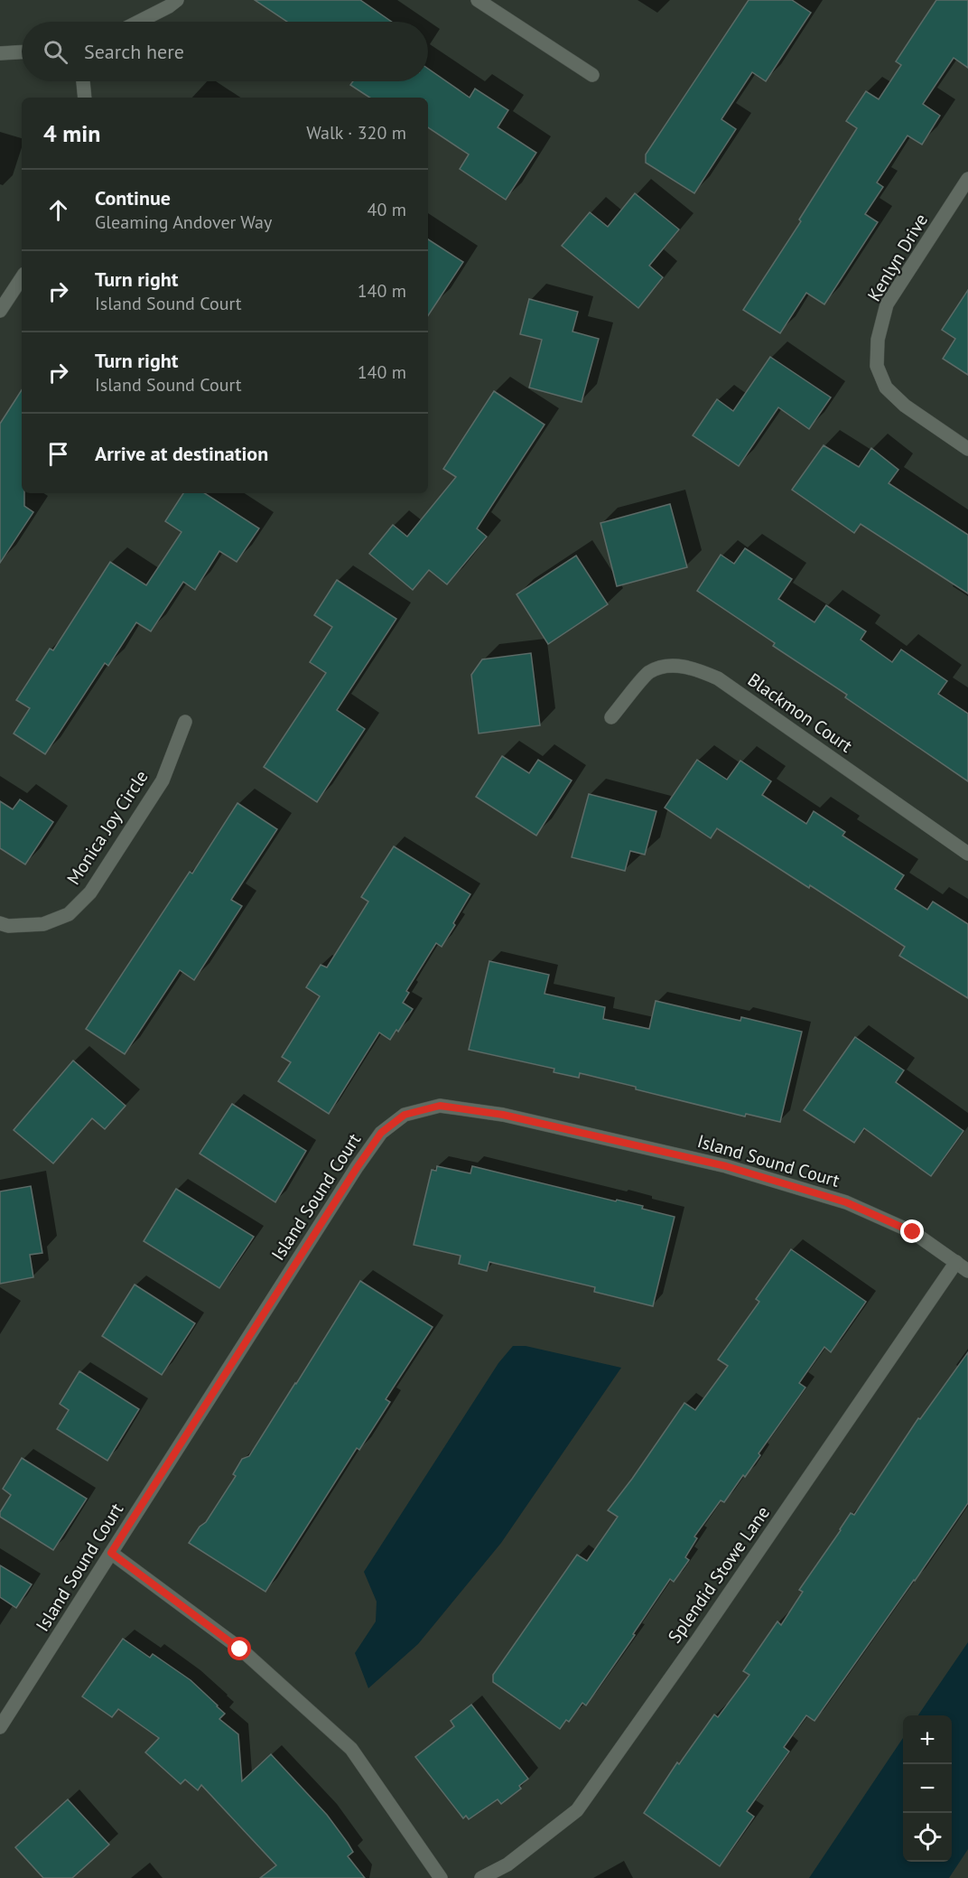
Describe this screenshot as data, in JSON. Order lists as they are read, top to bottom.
{
  "streets": {
    "street": [
      "Kenlyn Drive",
      "Blackmon Court",
      "Monica Joy Circle",
      "Island Sound Court",
      "Splendid Stowe Lane"
    ]
  },
  "crossings": [
    ["Island Sound Court", "Splendid Stowe Lane"]
  ],
  "page": {
    "search": "Search here",
    "heading": ["4 min", "Walk · 320 m"],
    "list": [
      ["Continue", "Gleaming Andover Way", "40 m"],
      ["Turn right", "Island Sound Court", "140 m"],
      ["Turn right", "Island Sound Court", "140 m"],
      "Arrive at destination"
    ],
    "map_buttons": ["+", "−"]
  }
}
